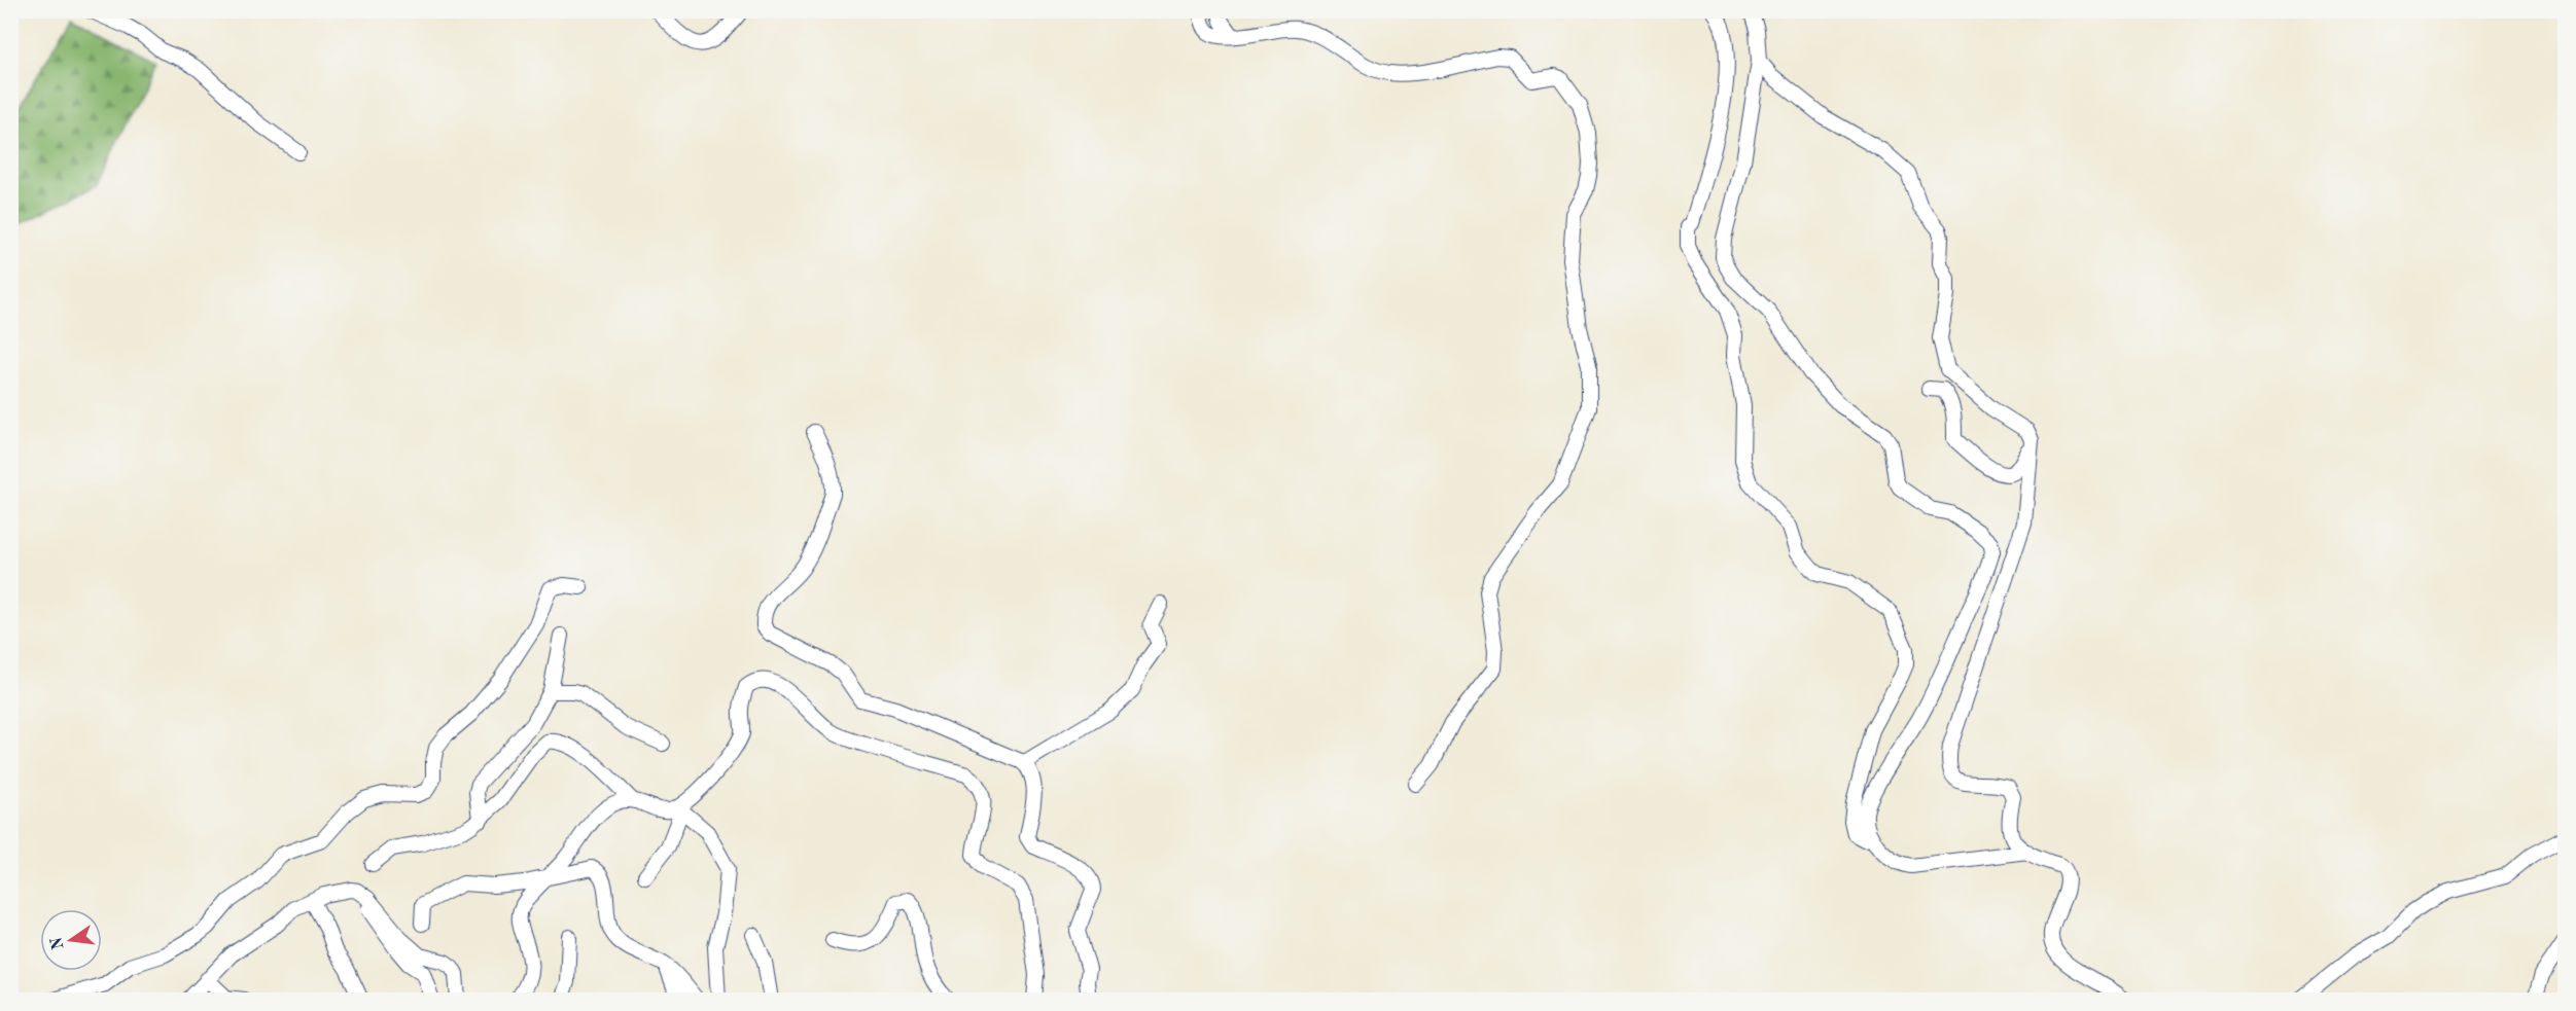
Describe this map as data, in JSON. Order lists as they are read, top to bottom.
{
  "north": "left"
}
